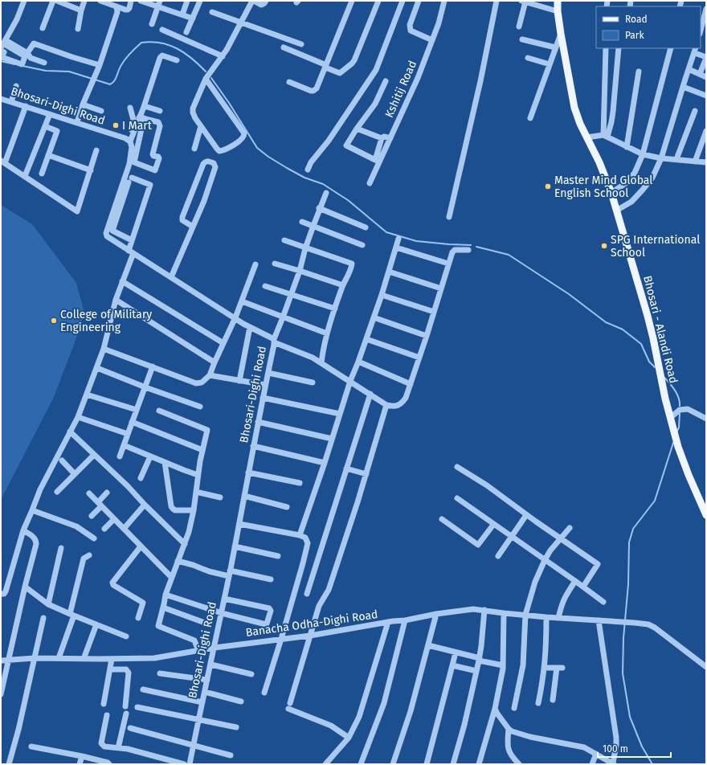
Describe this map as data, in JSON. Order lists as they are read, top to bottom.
{
  "streets": {
    "main road": ["Bhosari - Alandi Road"],
    "street": ["Kshitij Road", "Bhosari-Dighi Road", "Banacha Odha-Dighi Road"]
  },
  "crossings": [
    ["Bhosari-Dighi Road", "Banacha Odha-Dighi Road"]
  ],
  "places": [
    "I Mart",
    "Master Mind Global English School",
    "SPG International School",
    "College of Military Engineering"
  ],
  "legend": ["Road", "Park"],
  "scale_bar": "100 m"
}
